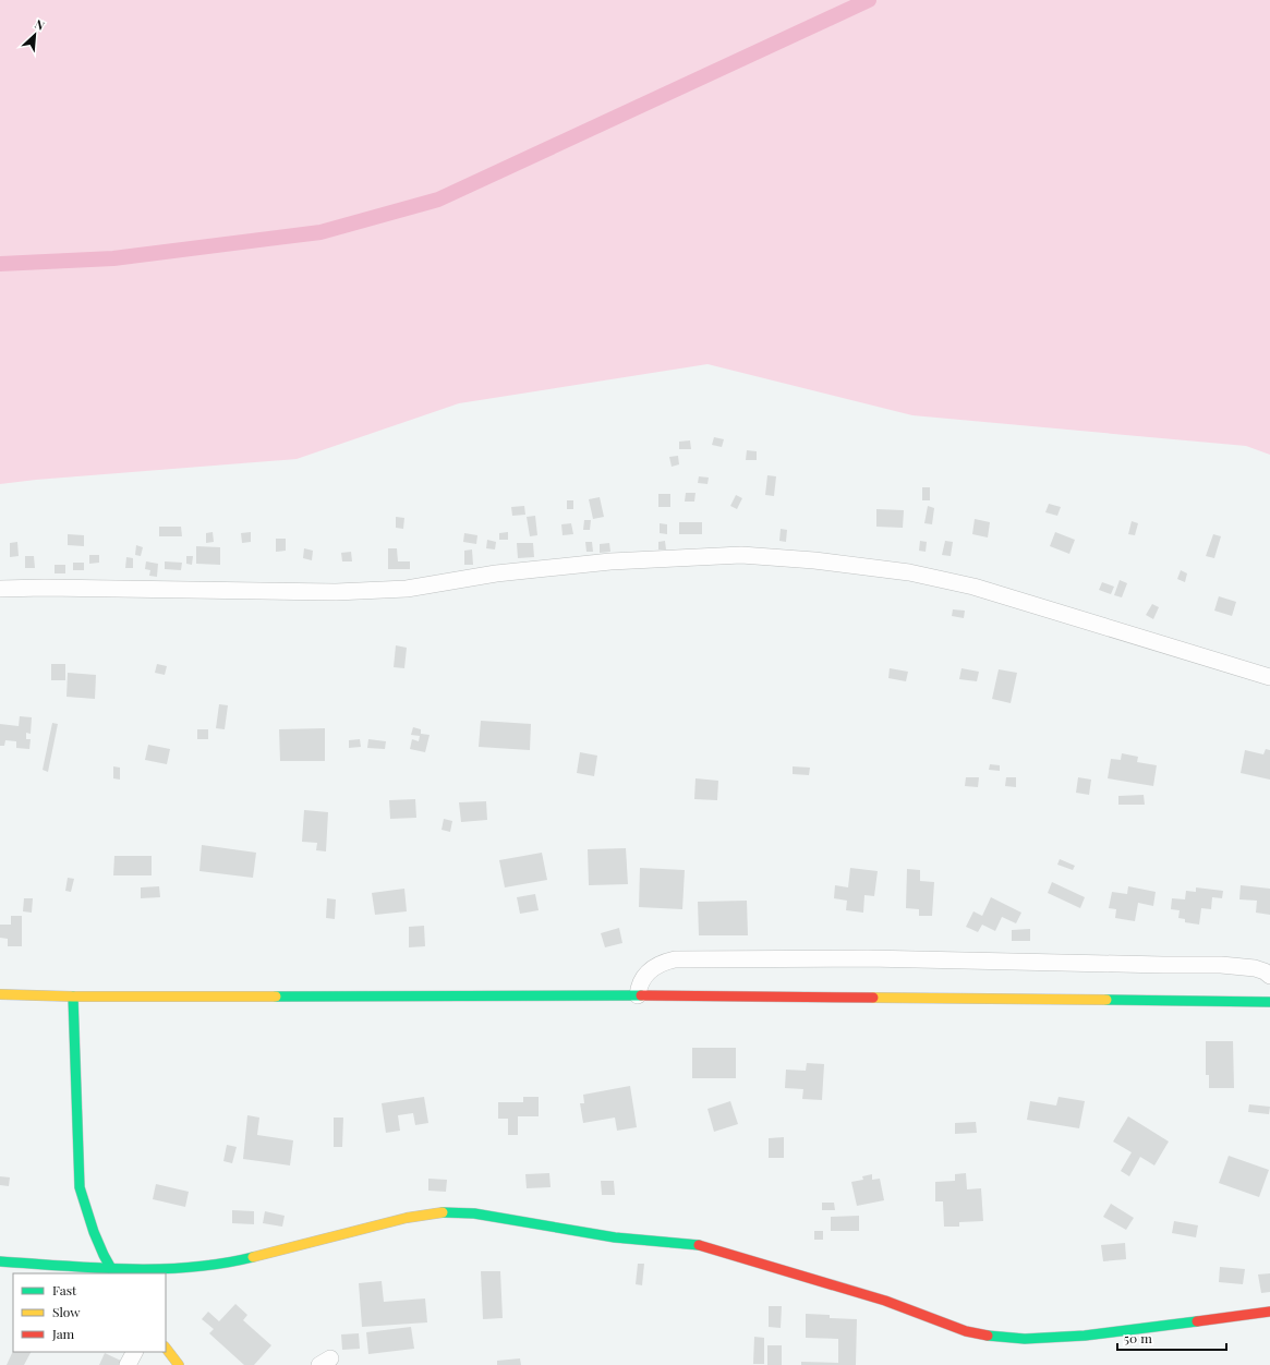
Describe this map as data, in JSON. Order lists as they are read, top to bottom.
{
  "legend": ["Fast", "Slow", "Jam"],
  "scale_bar": "50 m",
  "north": "top right"
}
